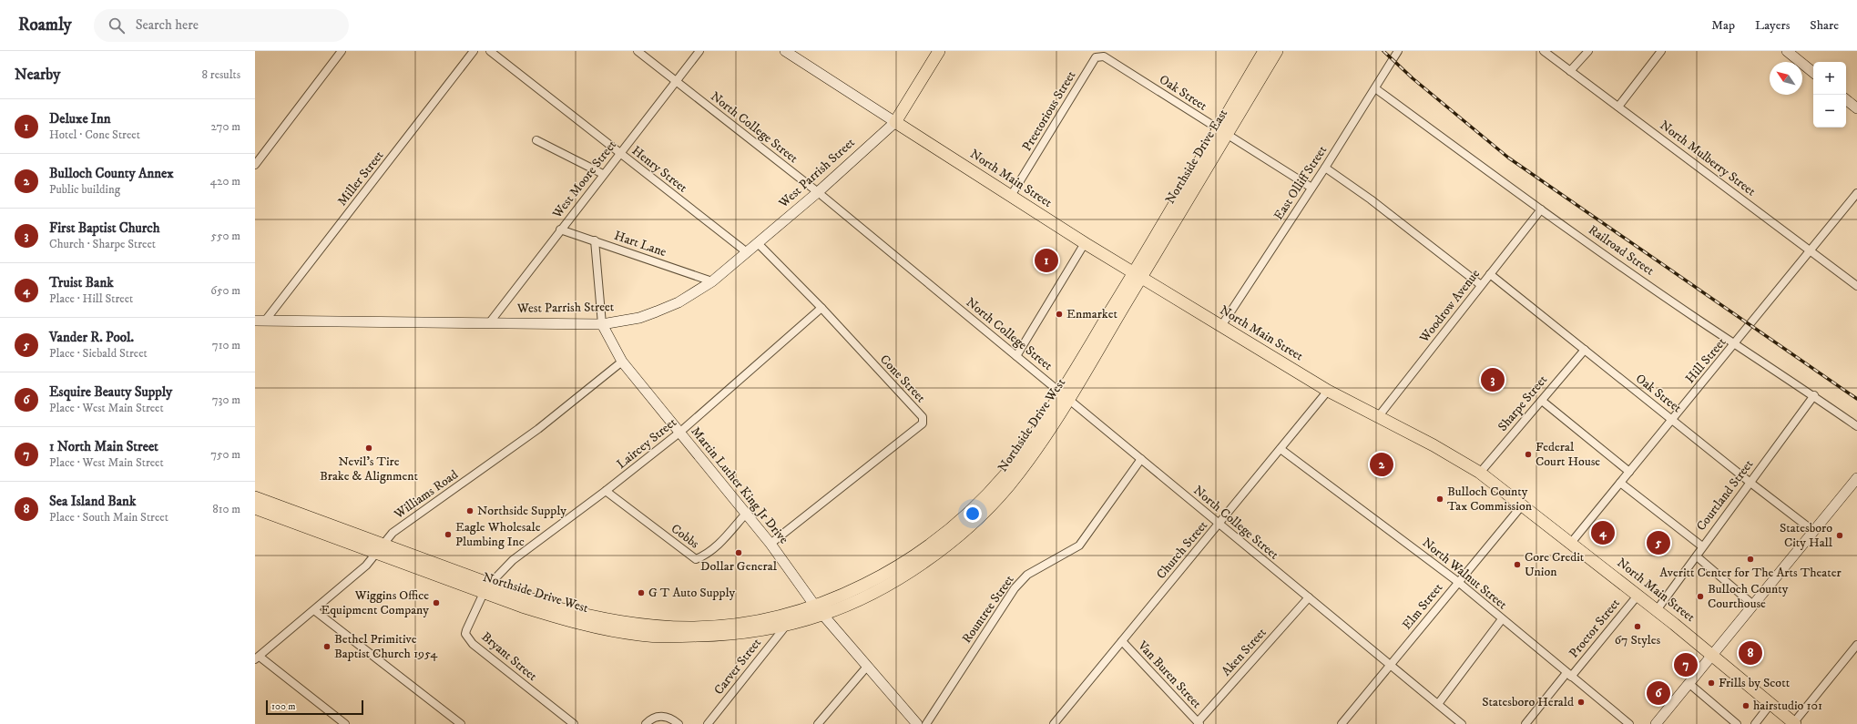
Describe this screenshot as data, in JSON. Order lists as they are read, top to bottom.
{
  "streets": {
    "main road": ["Northside Drive East", "North Main Street", "Northside Drive West"],
    "street": [
      "Oak Street",
      "Preetorious Street",
      "North College Street",
      "North Mulberry Street",
      "Henry Street",
      "West Parrish Street",
      "Miller Street",
      "West Moore Street",
      "East Olliff Street",
      "Hart Lane",
      "Railroad Street",
      "Woodrow Avenue",
      "Hill Street",
      "Cone Street",
      "Sharpe Street",
      "Laircey Street",
      "Martin Luther King Jr Drive",
      "Williams Road",
      "Courtland Street",
      "Cobbs",
      "Church Street",
      "North Walnut Street",
      "Elm Street",
      "Rountree Street",
      "Proctor Street",
      "Aken Street",
      "Bryant Street",
      "Carver Street",
      "Van Buren Street"
    ]
  },
  "crossings": [
    ["Oak Street", "Preetorious Street"],
    ["Oak Street", "Northside Drive East"],
    ["Oak Street", "East Olliff Street"],
    ["Oak Street", "Woodrow Avenue"],
    ["Oak Street", "Hill Street"],
    ["Oak Street", "Sharpe Street"],
    ["Oak Street", "Courtland Street"],
    ["Preetorious Street", "North Main Street"],
    ["North College Street", "West Parrish Street"],
    ["North College Street", "West Moore Street"],
    ["North College Street", "Northside Drive West"],
    ["North College Street", "Church Street"],
    ["North College Street", "Elm Street"],
    ["North College Street", "Rountree Street"],
    ["North College Street", "Aken Street"],
    ["Northside Drive East", "North Main Street"],
    ["Northside Drive East", "Northside Drive West"],
    ["North Mulberry Street", "Hill Street"],
    ["Henry Street", "West Parrish Street"],
    ["Henry Street", "West Moore Street"],
    ["West Parrish Street", "Miller Street"],
    ["West Parrish Street", "North Main Street"],
    ["West Parrish Street", "West Moore Street"],
    ["West Parrish Street", "Hart Lane"],
    ["West Parrish Street", "Cone Street"],
    ["West Parrish Street", "Martin Luther King Jr Drive"],
    ["North Main Street", "East Olliff Street"],
    ["North Main Street", "Woodrow Avenue"],
    ["North Main Street", "Hill Street"],
    ["North Main Street", "Sharpe Street"],
    ["North Main Street", "Northside Drive West"],
    ["North Main Street", "Courtland Street"],
    ["North Main Street", "Church Street"],
    ["North Main Street", "Elm Street"],
    ["North Main Street", "Proctor Street"],
    ["West Moore Street", "Hart Lane"],
    ["East Olliff Street", "Railroad Street"],
    ["Hart Lane", "Martin Luther King Jr Drive"],
    ["Railroad Street", "Woodrow Avenue"],
    ["Railroad Street", "Hill Street"],
    ["Railroad Street", "Courtland Street"],
    ["Cone Street", "Laircey Street"],
    ["Cone Street", "Martin Luther King Jr Drive"],
    ["Northside Drive West", "Laircey Street"],
    ["Northside Drive West", "Martin Luther King Jr Drive"],
    ["Northside Drive West", "Williams Road"],
    ["Northside Drive West", "Bryant Street"],
    ["Northside Drive West", "Carver Street"],
    ["Laircey Street", "Martin Luther King Jr Drive"],
    ["Laircey Street", "Cobbs"],
    ["Laircey Street", "Bryant Street"],
    ["Martin Luther King Jr Drive", "Williams Road"],
    ["Martin Luther King Jr Drive", "Cobbs"],
    ["Church Street", "North Walnut Street"],
    ["Church Street", "Van Buren Street"],
    ["North Walnut Street", "Elm Street"],
    ["North Walnut Street", "Proctor Street"],
    ["Aken Street", "Van Buren Street"]
  ],
  "places": [
    "Enmarket",
    "Nevil's Tire Brake & Alignment",
    "Federal Court House",
    "Bulloch County Tax Commission",
    "Northside Supply",
    "Eagle Wholesale Plumbing Inc",
    "Statesboro City Hall",
    "Dollar General",
    "Averitt Center for The Arts Theater",
    "Core Credit Union",
    "G T Auto Supply",
    "Bulloch County Courthouse",
    "Wiggins Office Equipment Company",
    "67 Styles",
    "Bethel Primitive Baptist Church 1954",
    "Frills by Scott",
    "Statesboro Herald",
    "hairstudio 101"
  ],
  "scale_bar": "100 m",
  "north": "top left",
  "page": {
    "header": "Roamly",
    "search": "Search here",
    "nav": ["Map", "Layers", "Share"],
    "heading": ["Nearby", "8 results"],
    "map_buttons": ["+", "−"],
    "list": [
      {
        "mark": "1",
        "name": "Deluxe Inn",
        "note": "Hotel · Cone Street",
        "value": "270 m"
      },
      {
        "mark": "2",
        "name": "Bulloch County Annex",
        "note": "Public building",
        "value": "420 m"
      },
      {
        "mark": "3",
        "name": "First Baptist Church",
        "note": "Church · Sharpe Street",
        "value": "550 m"
      },
      {
        "mark": "4",
        "name": "Truist Bank",
        "note": "Place · Hill Street",
        "value": "650 m"
      },
      {
        "mark": "5",
        "name": "Vander R. Pool.",
        "note": "Place · Siebald Street",
        "value": "710 m"
      },
      {
        "mark": "6",
        "name": "Esquire Beauty Supply",
        "note": "Place · West Main Street",
        "value": "730 m"
      },
      {
        "mark": "7",
        "name": "1 North Main Street",
        "note": "Place · West Main Street",
        "value": "750 m"
      },
      {
        "mark": "8",
        "name": "Sea Island Bank",
        "note": "Place · South Main Street",
        "value": "810 m"
      }
    ],
    "pins": [
      "1",
      "3",
      "2",
      "4",
      "5",
      "8",
      "7",
      "6"
    ],
    "scale": "100 m"
  }
}
